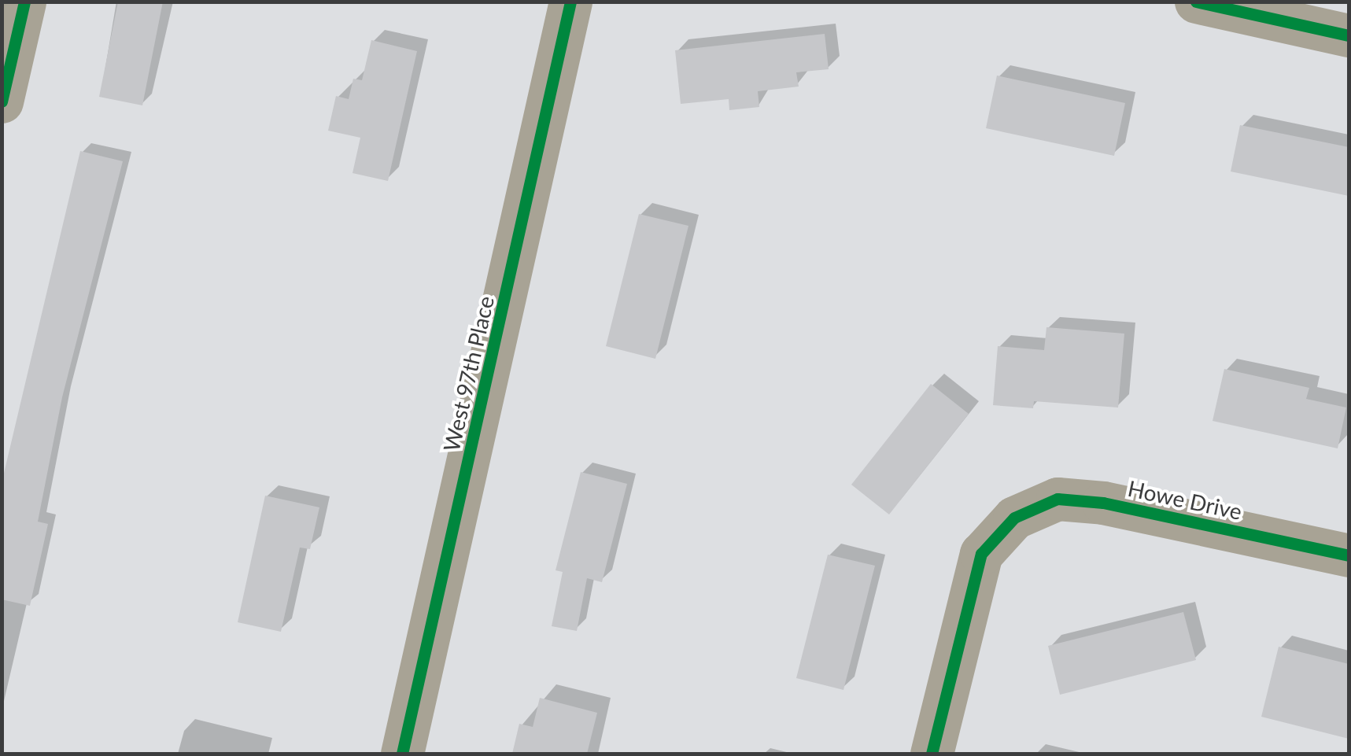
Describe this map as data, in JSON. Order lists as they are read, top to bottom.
{
  "streets": {
    "street": ["West 97th Place", "Howe Drive"]
  }
}
